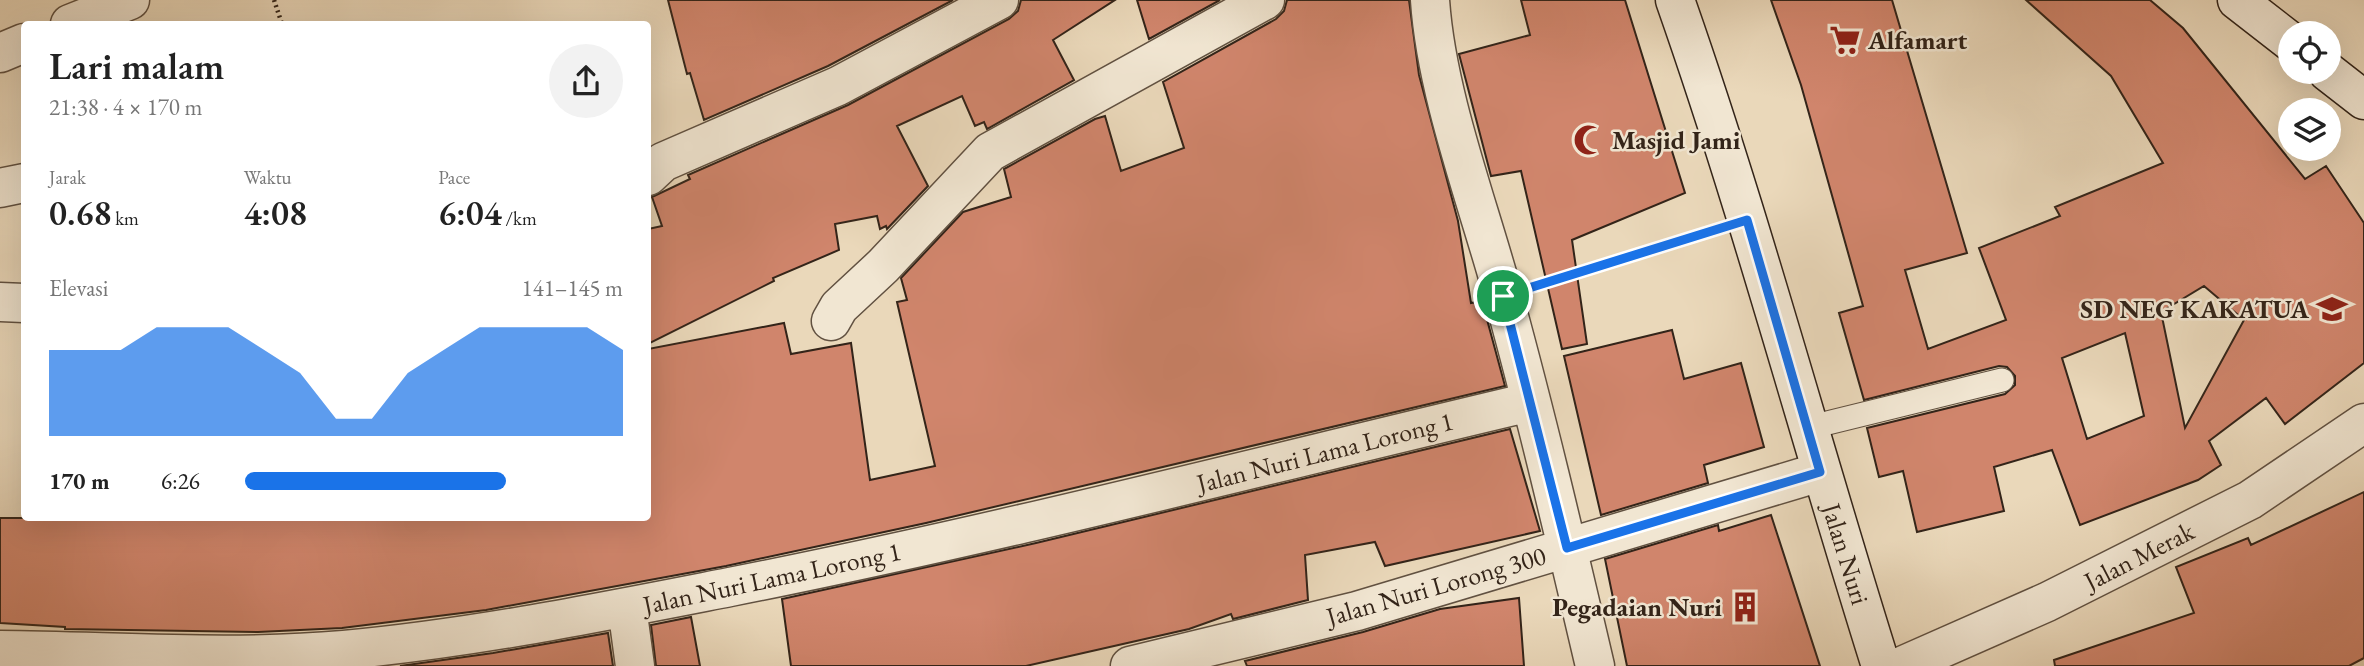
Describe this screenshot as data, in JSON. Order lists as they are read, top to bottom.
{
  "streets": {
    "street": [
      "Jalan Nuri Lama Lorong 1",
      "Jalan Nuri",
      "Jalan Merak",
      "Jalan Nuri Lorong 300"
    ]
  },
  "crossings": [
    ["Jalan Nuri", "Jalan Nuri Lorong 300"]
  ],
  "places": {
    "supermarket": ["Alfamart"],
    "mosque": ["Masjid Jami"],
    "school or university": ["SD NEG KAKATUA"],
    "building": ["Pegadaian Nuri"]
  },
  "page": {
    "heading": ["Lari malam", "21:38 · 4 × 170 m"],
    "stats": [
      ["Jarak", "0.68 km"],
      ["Waktu", "4:08"],
      ["Pace", "6:04 /km"]
    ],
    "chart": ["Elevasi", "141–145 m"],
    "list": [
      {
        "name": "170 m",
        "note": "6:26"
      }
    ]
  }
}
